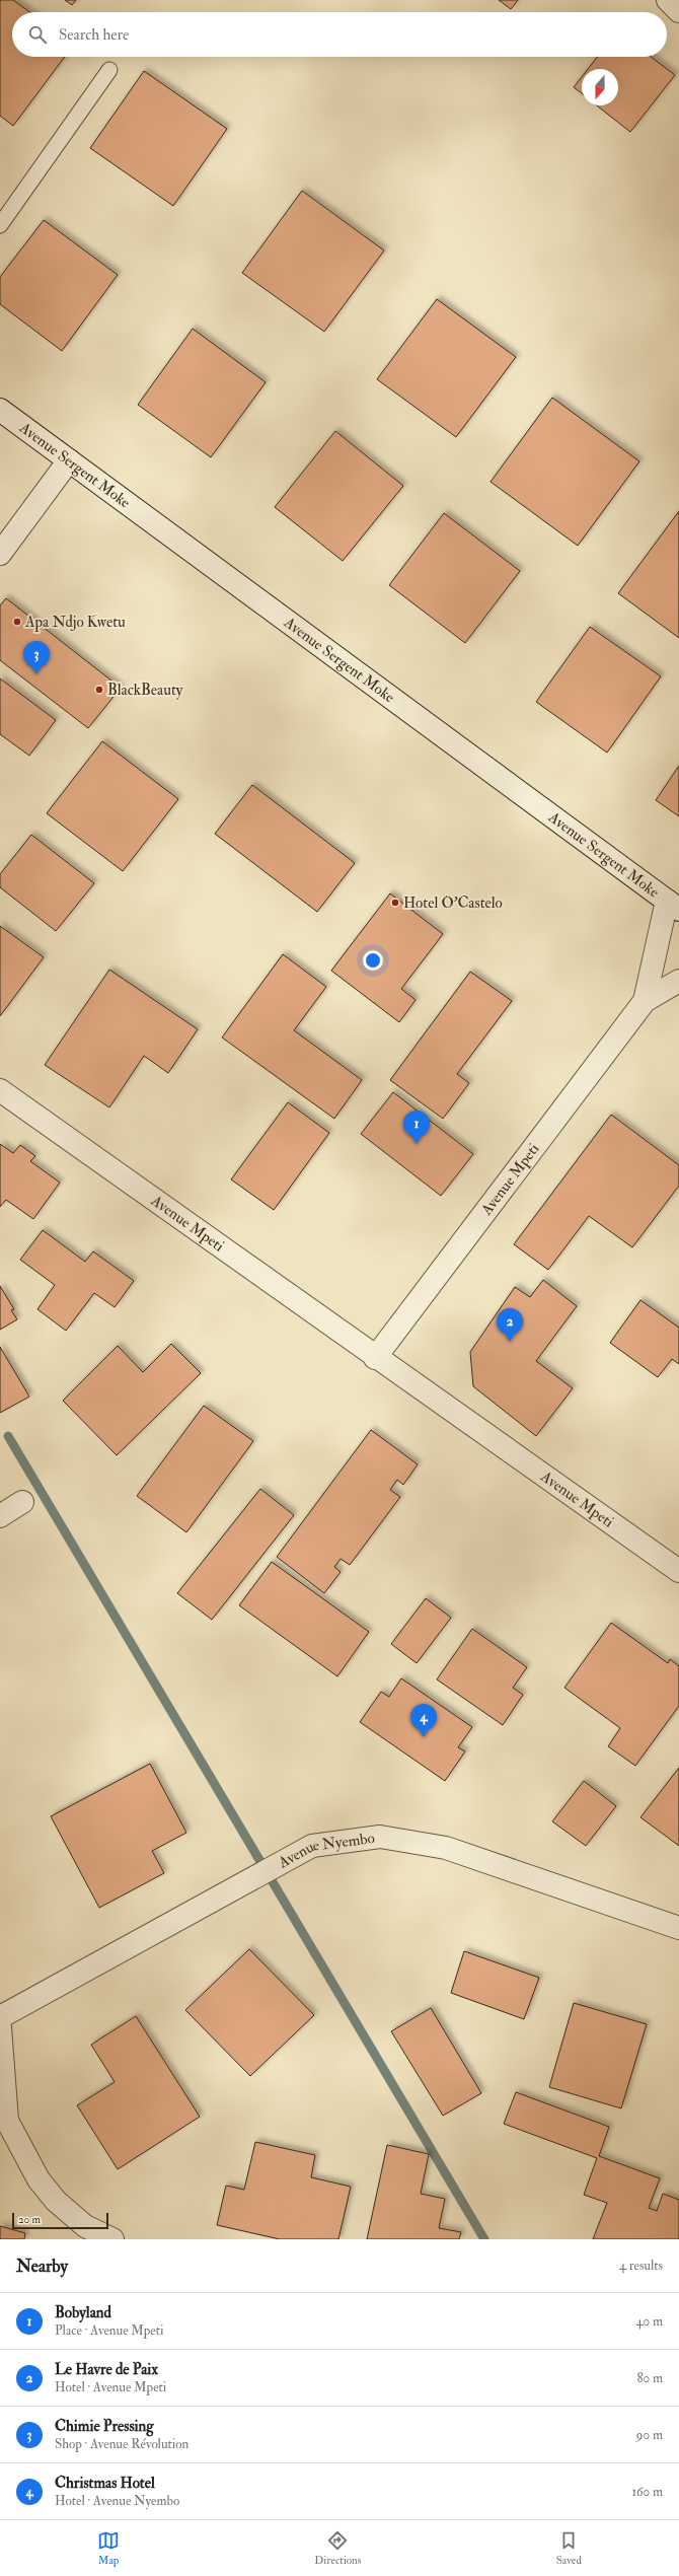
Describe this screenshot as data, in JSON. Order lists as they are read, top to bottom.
{
  "streets": {
    "street": ["Avenue Sergent Moke", "Avenue Mpeti", "Avenue Nyembo"]
  },
  "crossings": [
    ["Avenue Sergent Moke", "Avenue Mpeti"]
  ],
  "places": ["Apa Ndjo Kwetu", "BlackBeauty", "Hotel O'Castelo"],
  "scale_bar": "20 m",
  "north": "bottom",
  "page": {
    "search": "Search here",
    "pins": [
      "3",
      "1",
      "2",
      "4"
    ],
    "scale": "20 m",
    "heading": ["Nearby", "4 results"],
    "list": [
      {
        "mark": "1",
        "name": "Bobyland",
        "note": "Place · Avenue Mpeti",
        "value": "40 m"
      },
      {
        "mark": "2",
        "name": "Le Havre de Paix",
        "note": "Hotel · Avenue Mpeti",
        "value": "80 m"
      },
      {
        "mark": "3",
        "name": "Chimie Pressing",
        "note": "Shop · Avenue Révolution",
        "value": "90 m"
      },
      {
        "mark": "4",
        "name": "Christmas Hotel",
        "note": "Hotel · Avenue Nyembo",
        "value": "160 m"
      }
    ],
    "nav": ["Map", "Directions", "Saved"]
  }
}
